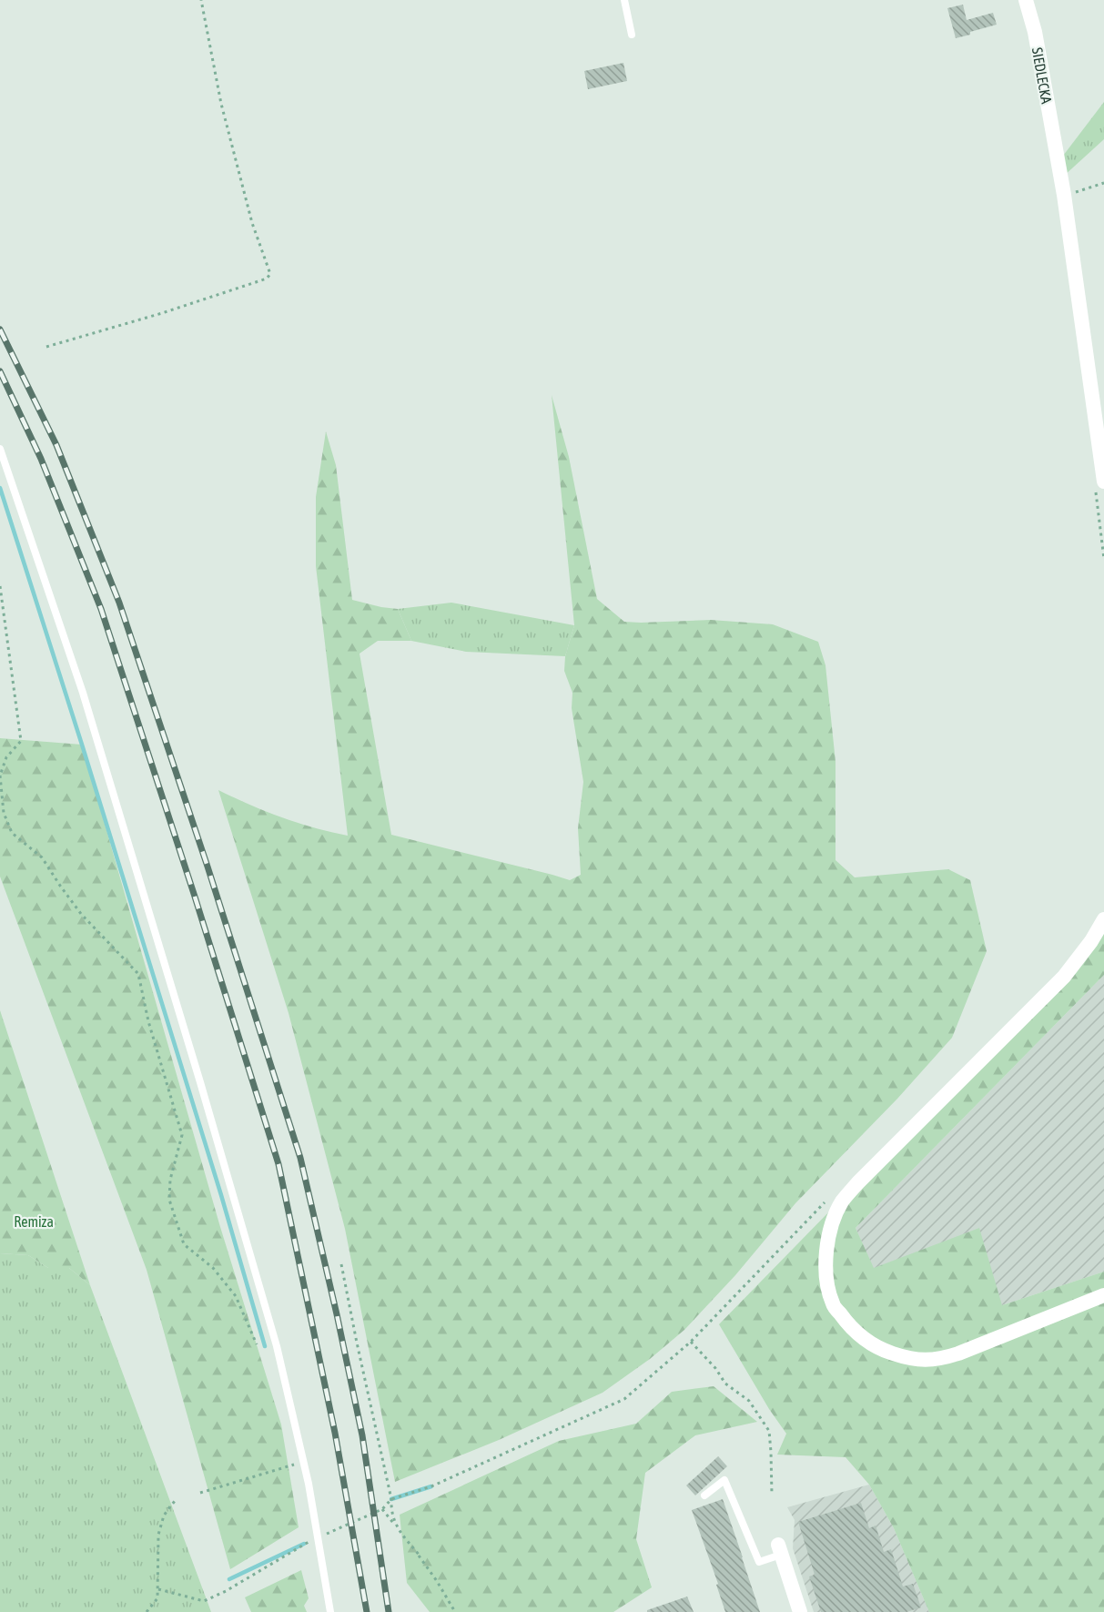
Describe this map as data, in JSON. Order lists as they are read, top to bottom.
{
  "streets": {
    "street": ["SIEDLECKA"]
  },
  "parks": ["Remiza"]
}
